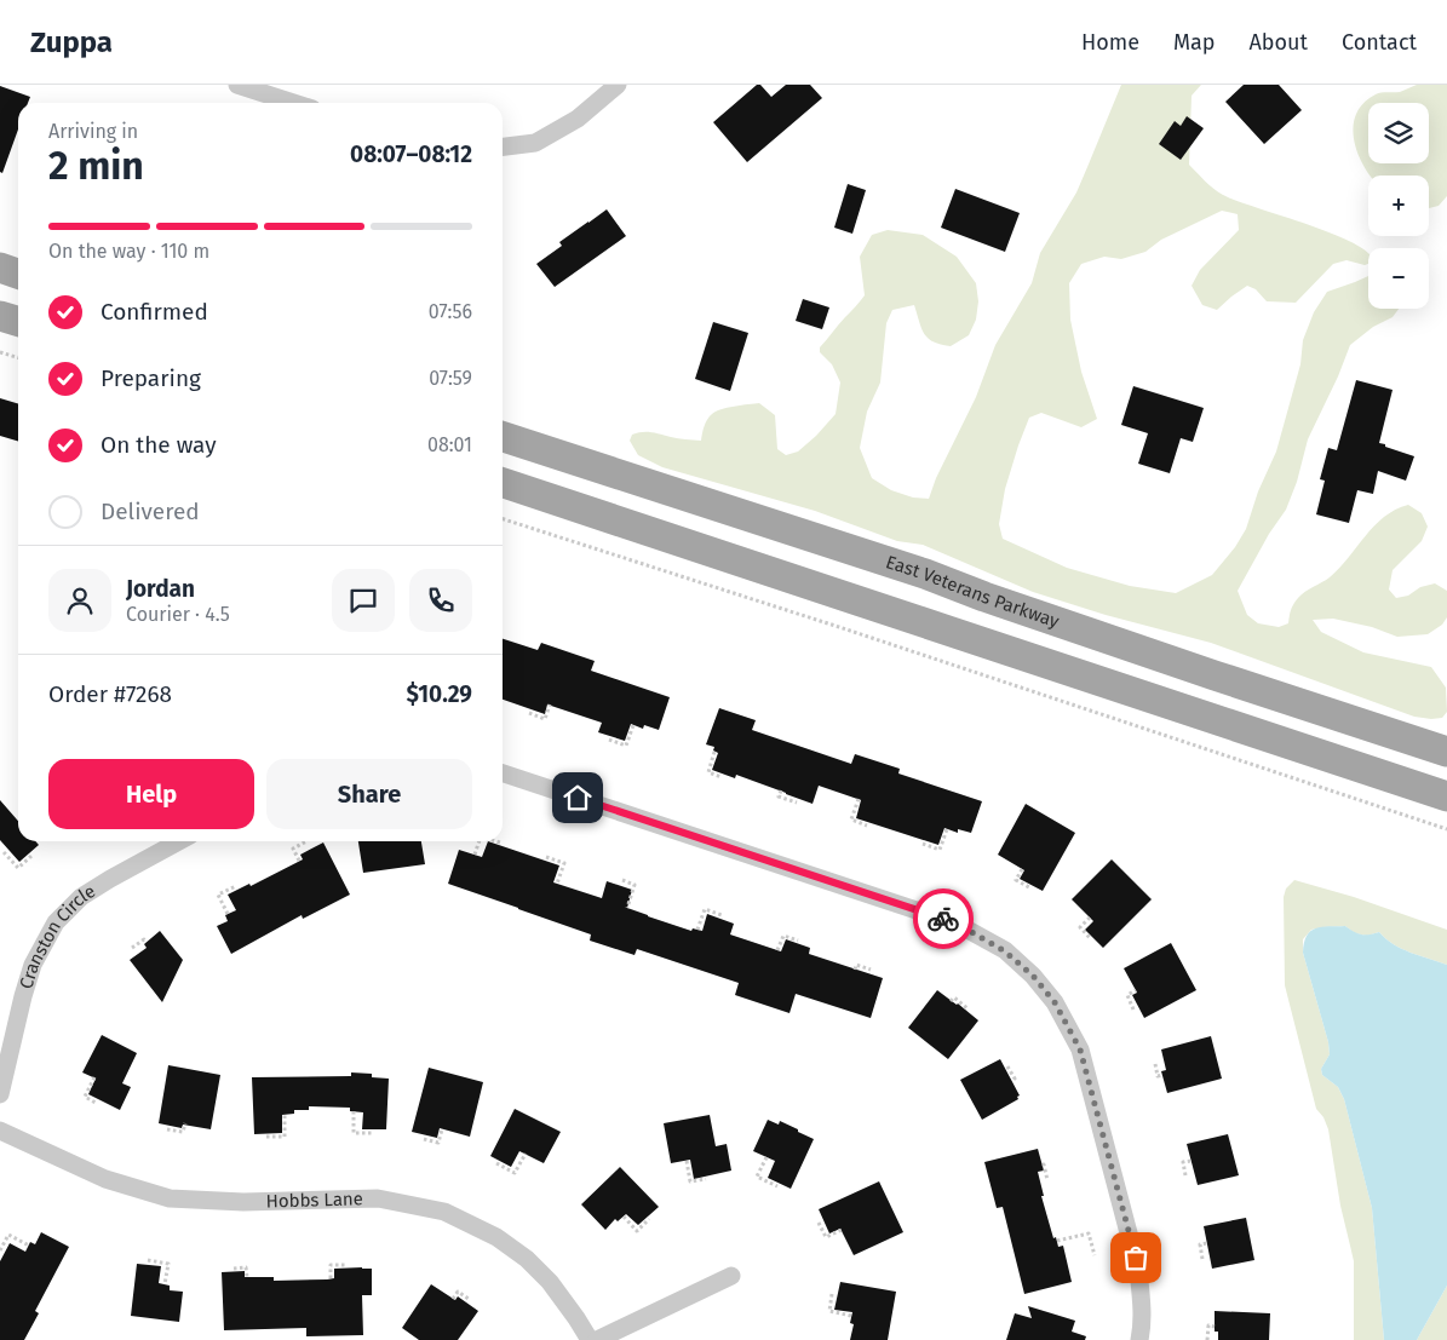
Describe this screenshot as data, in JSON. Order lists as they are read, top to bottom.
{
  "streets": {
    "main road": ["East Veterans Parkway"],
    "street": ["Cranston Circle", "Hobbs Lane"]
  },
  "page": {
    "header": "Zuppa",
    "nav": [
      "Home",
      "Map",
      "About",
      "Contact"
    ],
    "map_buttons": ["+", "−"],
    "heading": ["2 min", "Arriving in", "08:07–08:12"],
    "panel": [
      "Jordan",
      "Courier · 4.5",
      "Order #7268",
      "$10.29"
    ],
    "bar": "On the way · 110 m",
    "list": [
      ["Confirmed", "07:56"],
      ["Preparing", "07:59"],
      ["On the way", "08:01"],
      "Delivered"
    ],
    "buttons": ["Help", "Share"]
  }
}
